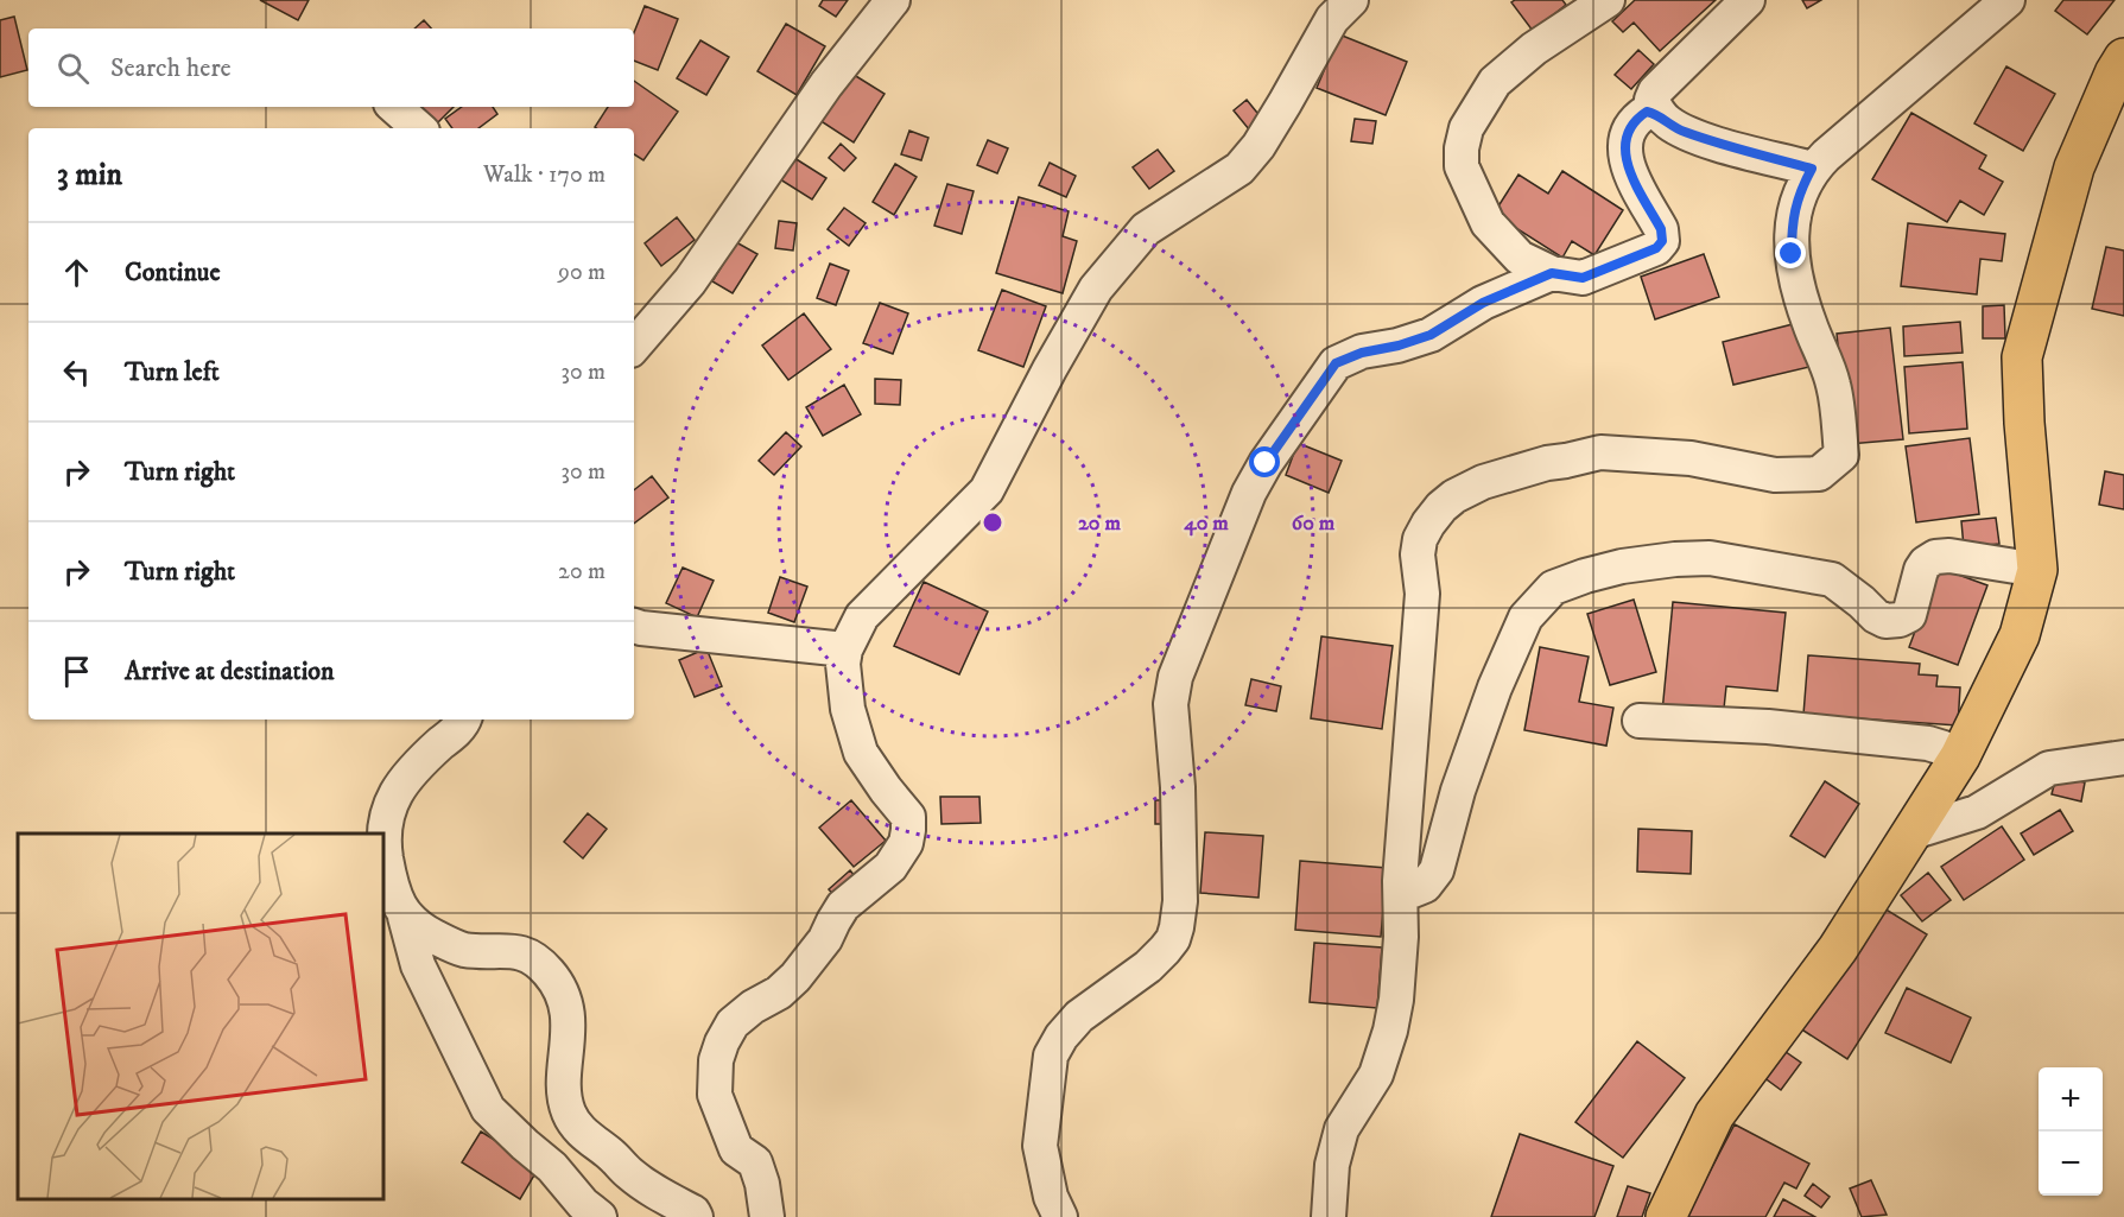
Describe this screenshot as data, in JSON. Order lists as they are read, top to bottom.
{
  "page": {
    "search": "Search here",
    "heading": ["3 min", "Walk · 170 m"],
    "list": [
      ["Continue", "90 m"],
      ["Turn left", "30 m"],
      ["Turn right", "30 m"],
      ["Turn right", "20 m"],
      "Arrive at destination"
    ],
    "map_buttons": ["+", "−"]
  },
  "rings": ["20 m", "40 m", "60 m"]
}
